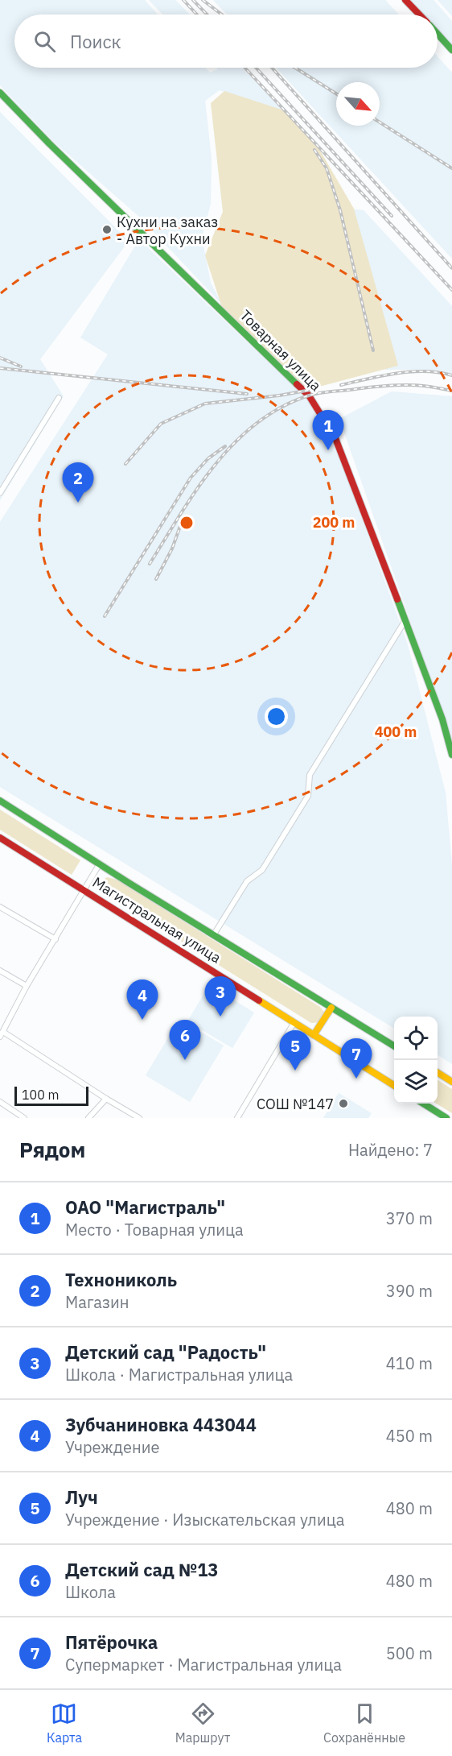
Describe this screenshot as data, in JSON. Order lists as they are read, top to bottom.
{
  "streets": {
    "main road": ["Товарная улица", "Магистральная улица"]
  },
  "places": ["Кухни на заказ - Автор Кухни", "СОШ №147"],
  "scale_bar": "100 m",
  "north": "bottom right",
  "page": {
    "search": "Поиск",
    "pins": [
      "1",
      "2",
      "3",
      "4",
      "6",
      "5",
      "7"
    ],
    "scale": "100 m",
    "heading": ["Рядом", "Найдено: 7"],
    "list": [
      {
        "mark": "1",
        "name": "ОАО \"Магистраль\"",
        "note": "Место · Товарная улица",
        "value": "370 m"
      },
      {
        "mark": "2",
        "name": "Технониколь",
        "note": "Магазин",
        "value": "390 m"
      },
      {
        "mark": "3",
        "name": "Детский сад \"Радость\"",
        "note": "Школа · Магистральная улица",
        "value": "410 m"
      },
      {
        "mark": "4",
        "name": "Зубчаниновка 443044",
        "note": "Учреждение",
        "value": "450 m"
      },
      {
        "mark": "5",
        "name": "Луч",
        "note": "Учреждение · Изыскательская улица",
        "value": "480 m"
      },
      {
        "mark": "6",
        "name": "Детский сад №13",
        "note": "Школа",
        "value": "480 m"
      },
      {
        "mark": "7",
        "name": "Пятёрочка",
        "note": "Супермаркет · Магистральная улица",
        "value": "500 m"
      }
    ],
    "nav": ["Карта", "Маршрут", "Сохранённые"]
  },
  "rings": ["200 m", "400 m"]
}
